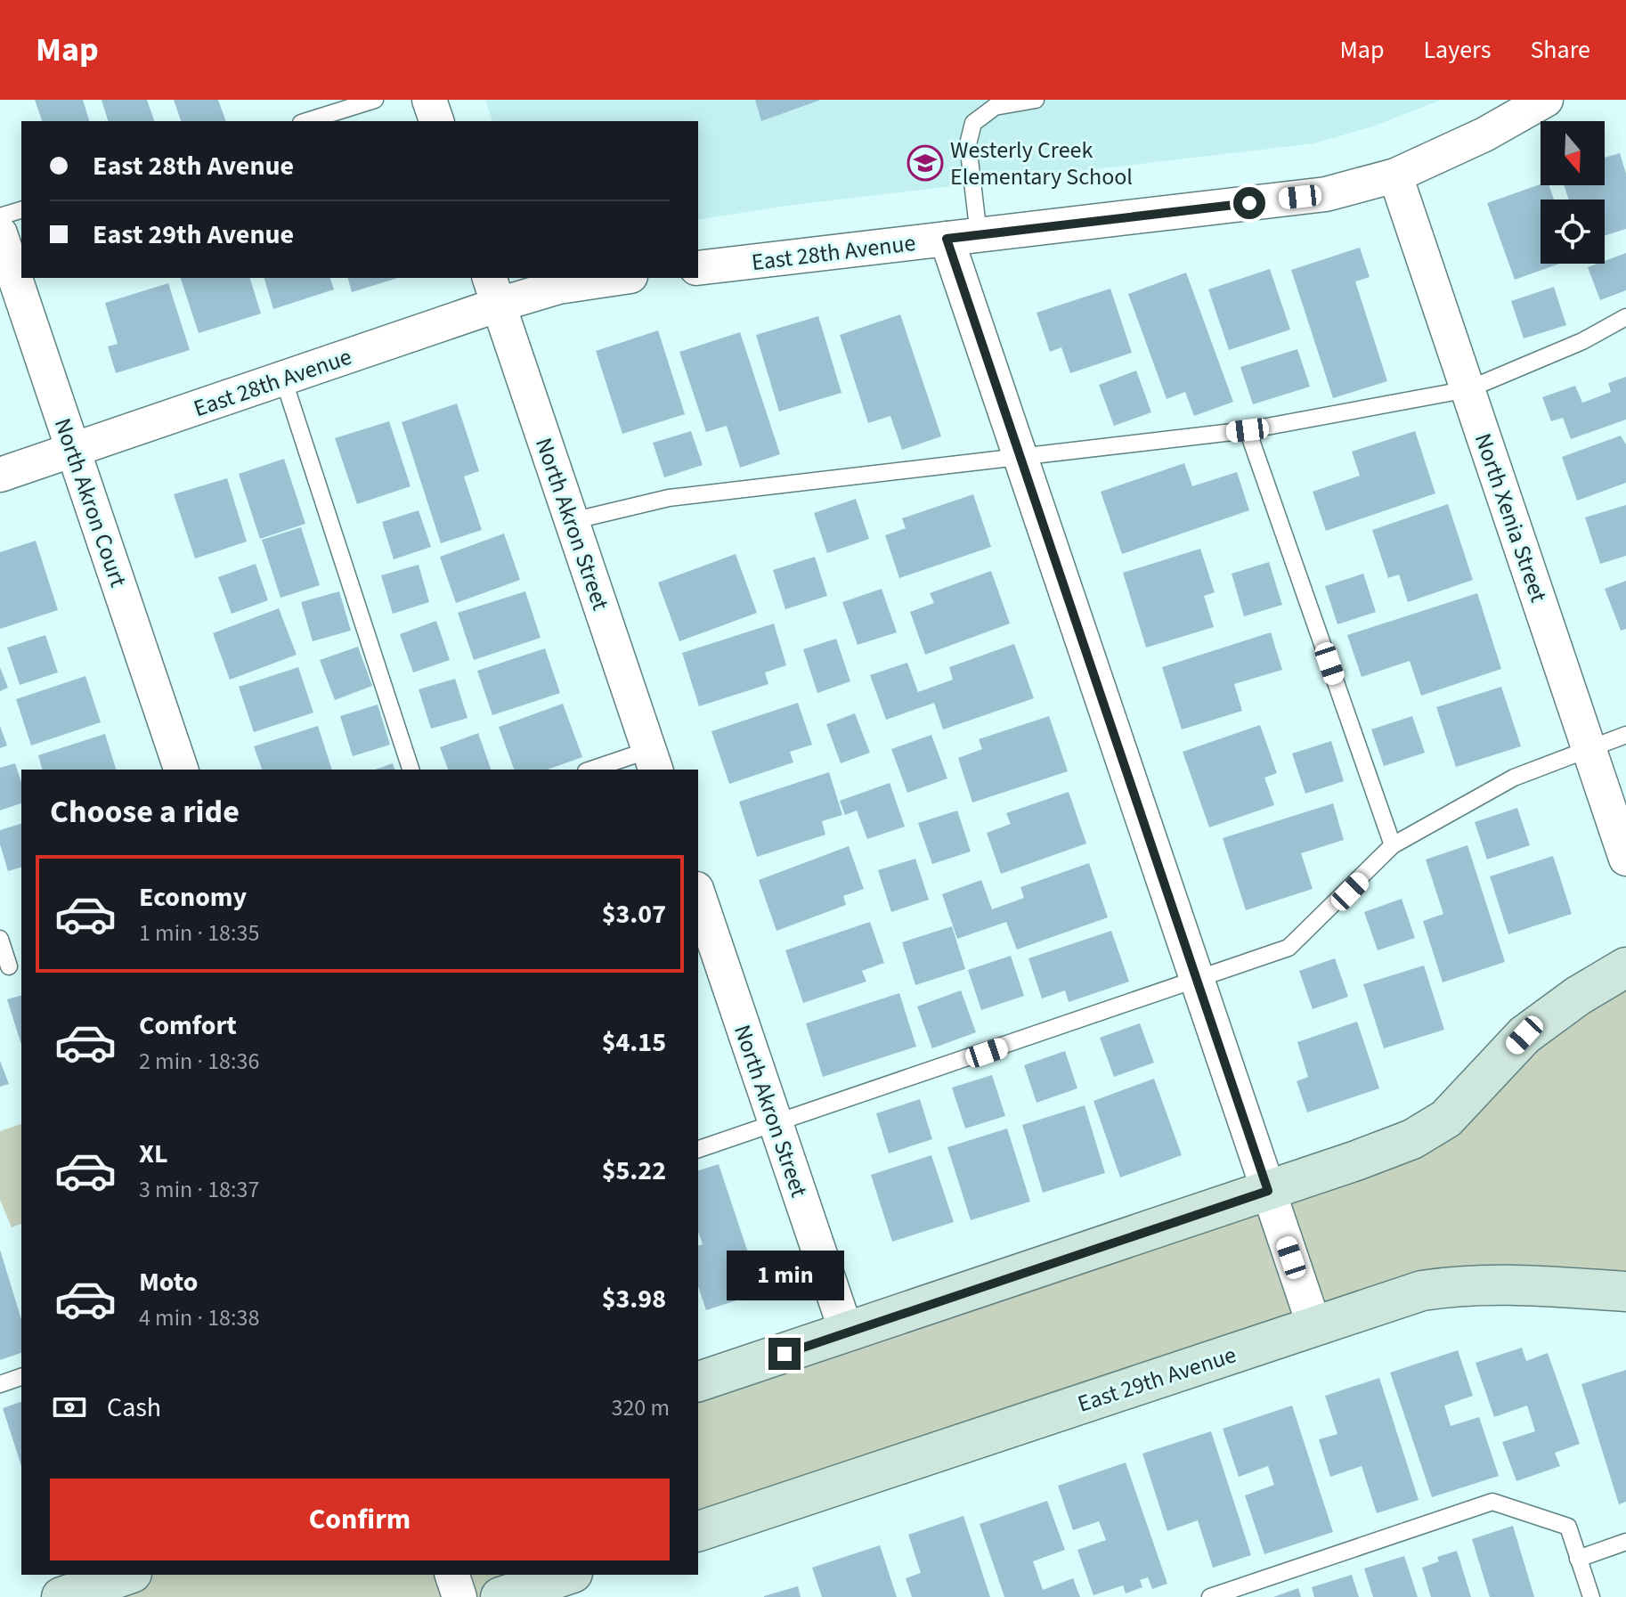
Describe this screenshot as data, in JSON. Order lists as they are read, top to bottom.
{
  "streets": {
    "street": [
      "East 28th Avenue",
      "North Akron Court",
      "North Xenia Street",
      "North Akron Street",
      "East 29th Avenue"
    ]
  },
  "crossings": [
    ["East 28th Avenue", "North Akron Court"],
    ["East 28th Avenue", "North Xenia Street"],
    ["East 28th Avenue", "North Akron Street"]
  ],
  "places": {
    "school or university": ["Westerly Creek Elementary School"]
  },
  "north": "bottom",
  "page": {
    "header": "Map",
    "nav": ["Map", "Layers", "Share"],
    "banner": ["East 28th Avenue", "East 29th Avenue"],
    "heading": "Choose a ride",
    "list": [
      {
        "name": "Economy",
        "note": "1 min · 18:35",
        "value": "$3.07"
      },
      {
        "name": "Comfort",
        "note": "2 min · 18:36",
        "value": "$4.15"
      },
      {
        "name": "XL",
        "note": "3 min · 18:37",
        "value": "$5.22"
      },
      {
        "name": "Moto",
        "note": "4 min · 18:38",
        "value": "$3.98"
      }
    ],
    "bubble": "1 min",
    "pay": ["Cash", "320 m"],
    "buttons": "Confirm"
  }
}
